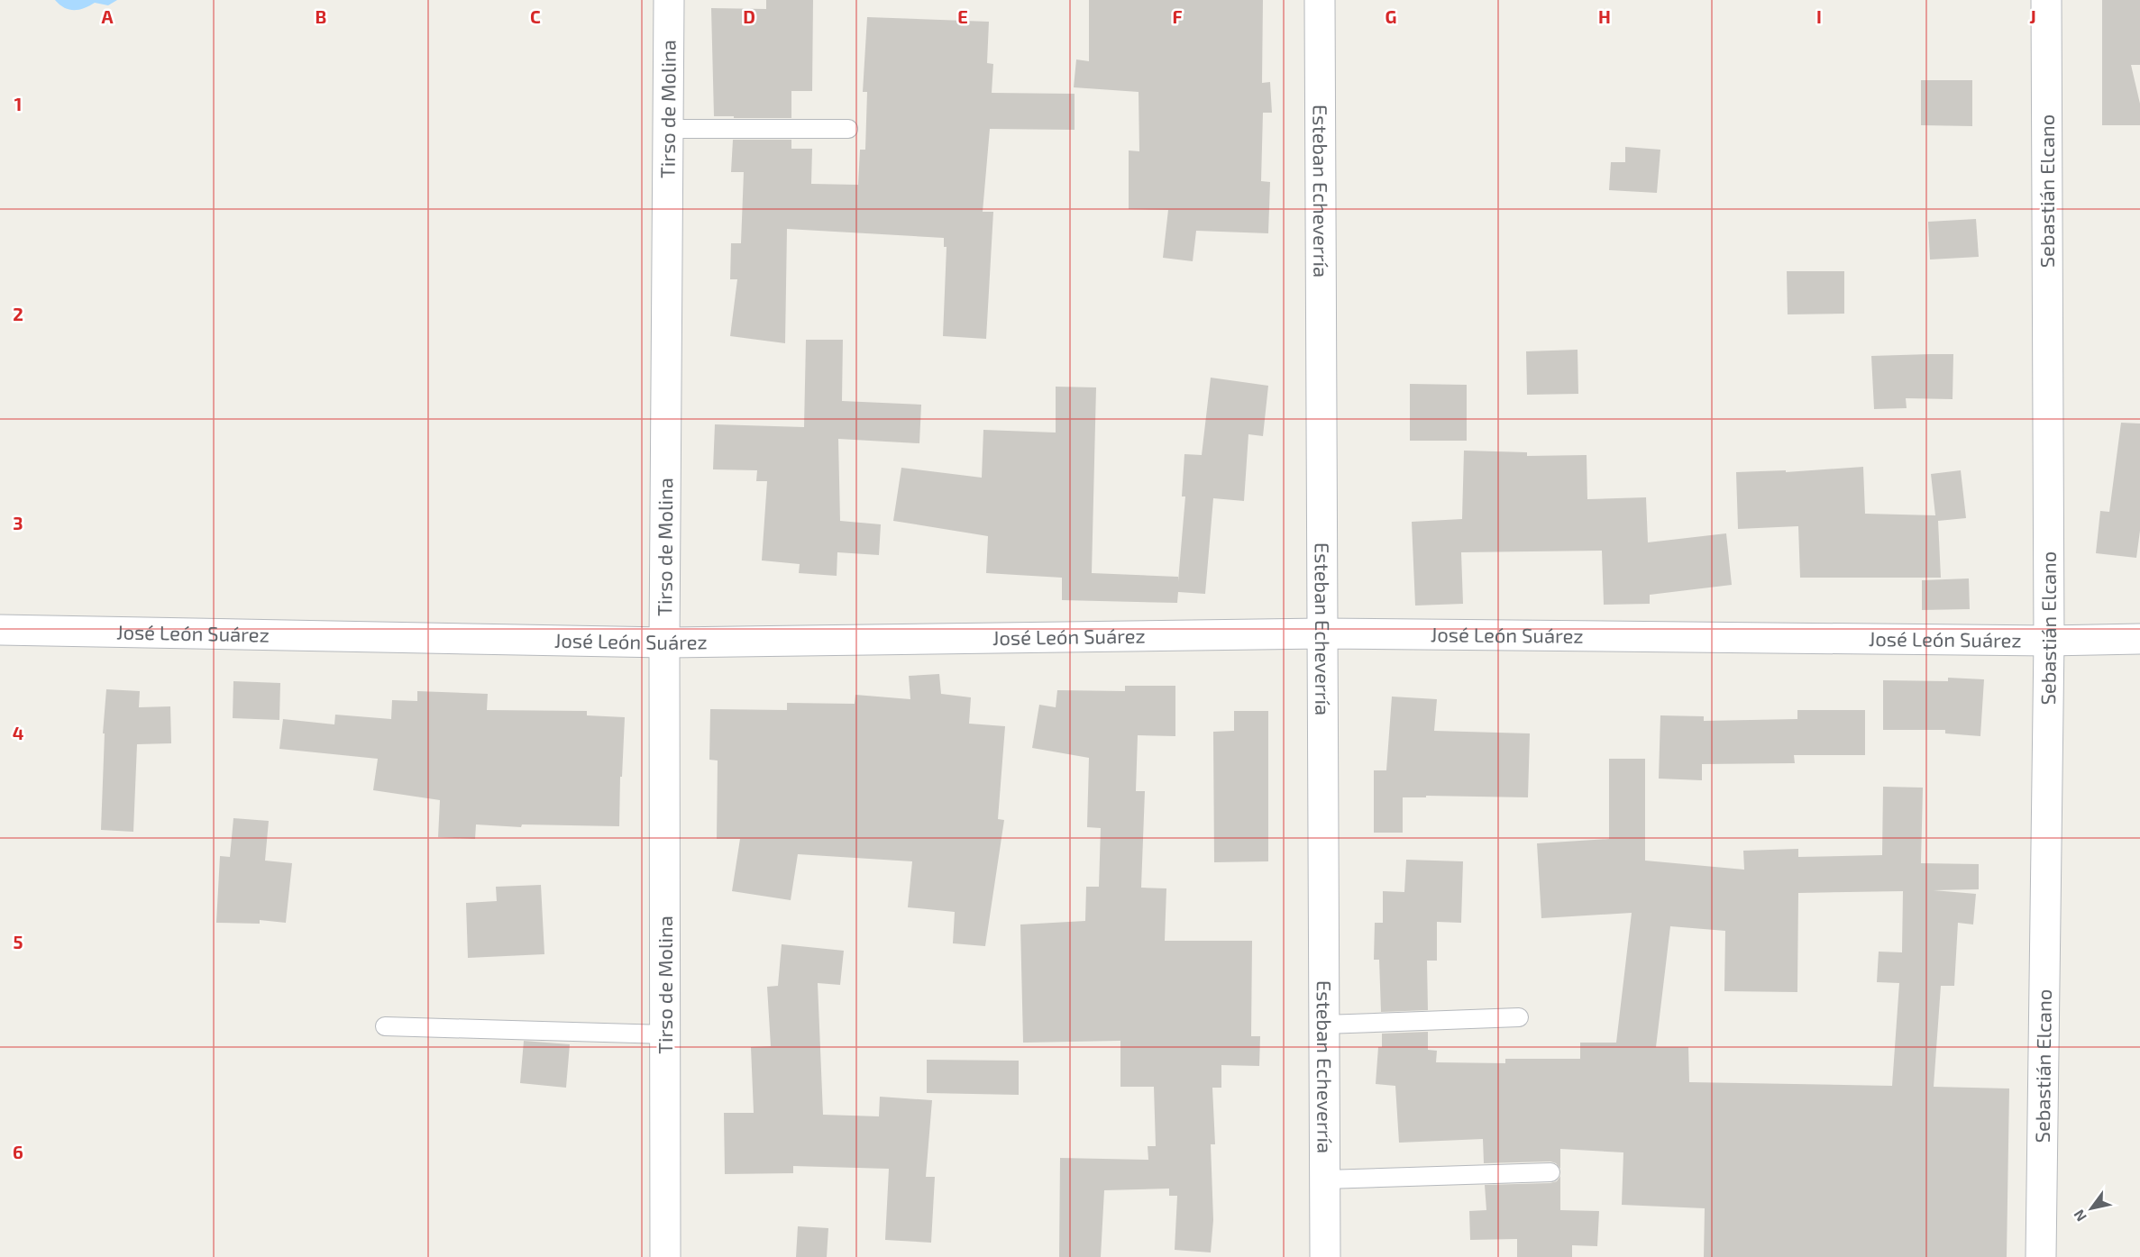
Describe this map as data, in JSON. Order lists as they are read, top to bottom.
{
  "streets": {
    "street": [
      "Tirso de Molina",
      "Esteban Echeverría",
      "Sebastián Elcano",
      "José León Suárez"
    ]
  },
  "crossings": [
    ["Tirso de Molina", "José León Suárez"],
    ["Esteban Echeverría", "José León Suárez"],
    ["Sebastián Elcano", "José León Suárez"]
  ],
  "north": "bottom left",
  "grid": {
    "columns": [
      "A",
      "B",
      "C",
      "D",
      "E",
      "F",
      "G",
      "H",
      "I",
      "J"
    ],
    "rows": [
      "1",
      "2",
      "3",
      "4",
      "5",
      "6"
    ]
  }
}
